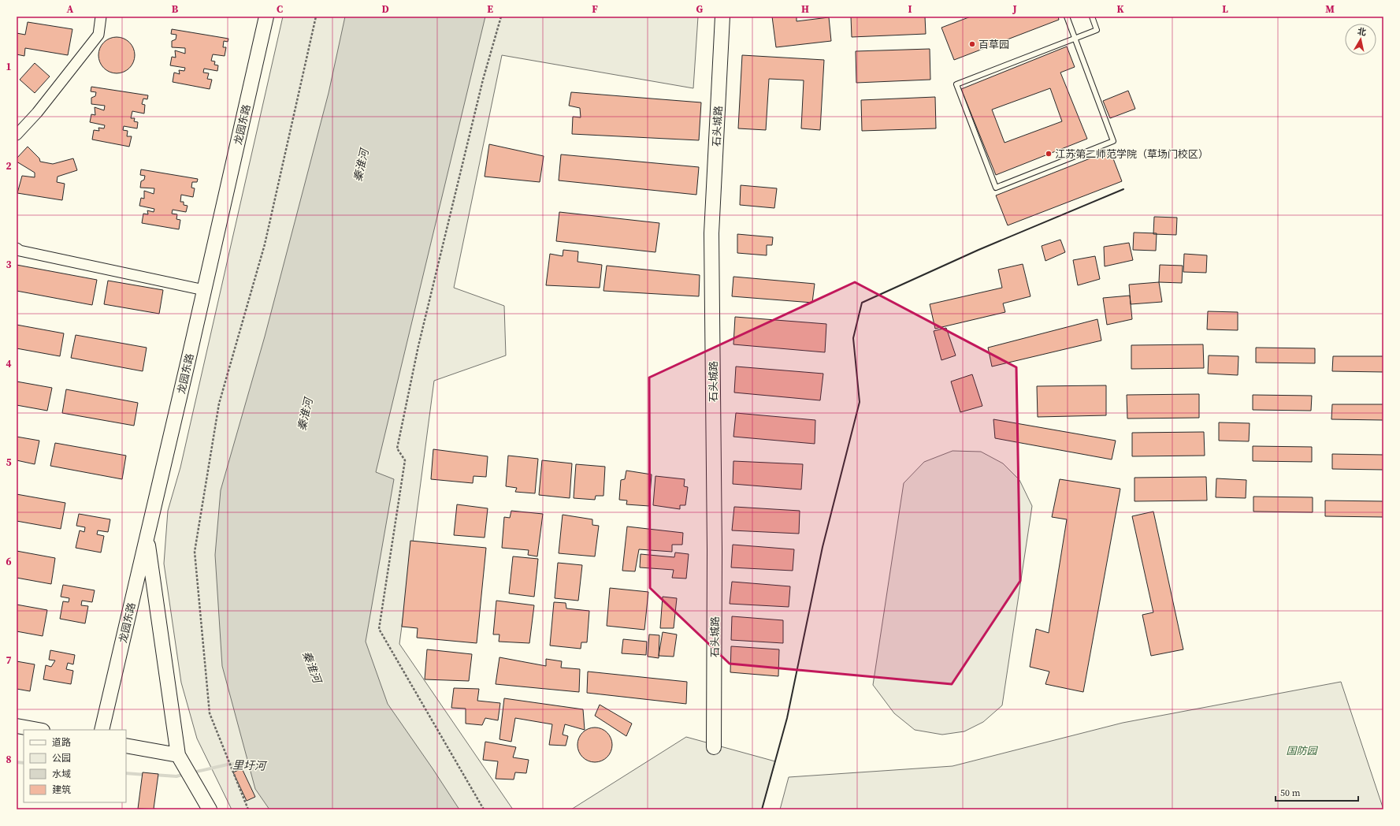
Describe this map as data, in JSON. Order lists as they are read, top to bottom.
{
  "streets": {
    "street": ["龙园东路", "石头城路"]
  },
  "water": ["秦淮河", "里圩河"],
  "parks": ["国防园"],
  "places": ["百草园", "江苏第二师范学院（草场门校区）"],
  "legend": [
    "道路",
    "公园",
    "水域",
    "建筑"
  ],
  "scale_bar": "50 m",
  "north": "top",
  "grid": {
    "columns": [
      "A",
      "B",
      "C",
      "D",
      "E",
      "F",
      "G",
      "H",
      "I",
      "J",
      "K",
      "L",
      "M"
    ],
    "rows": [
      "1",
      "2",
      "3",
      "4",
      "5",
      "6",
      "7",
      "8"
    ]
  }
}
